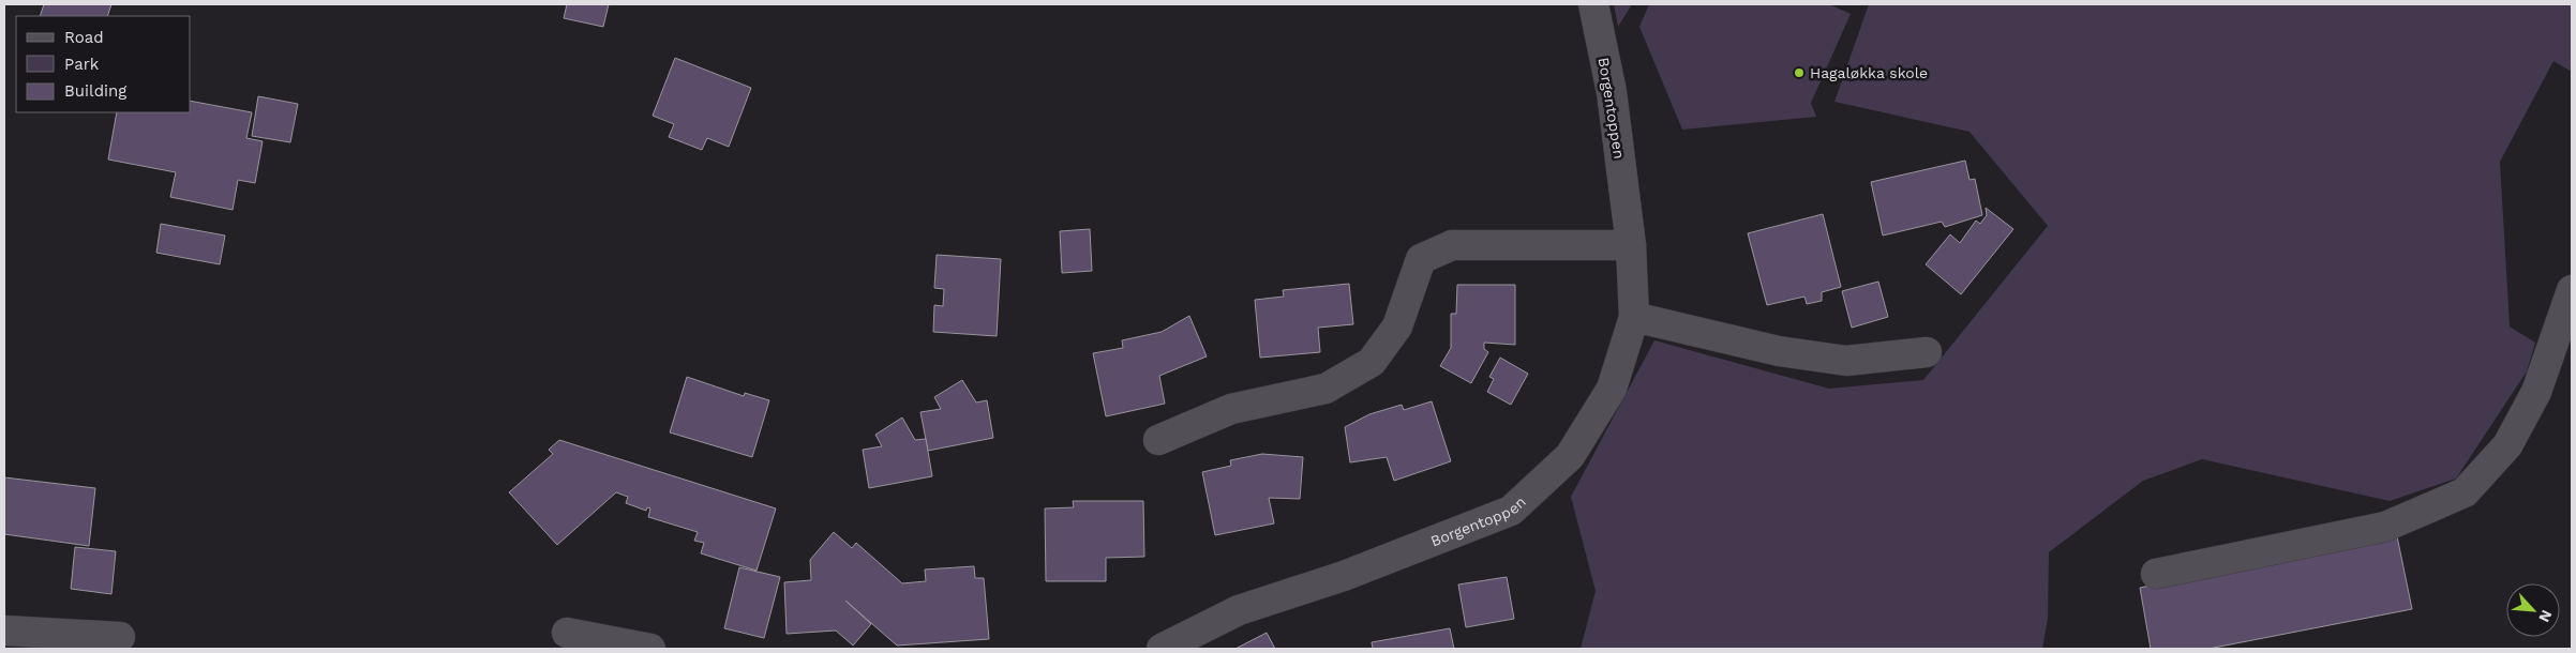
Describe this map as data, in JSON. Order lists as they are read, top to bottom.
{
  "streets": {
    "street": ["Borgentoppen"]
  },
  "places": ["Hagaløkka skole"],
  "legend": ["Road", "Park", "Building"],
  "north": "bottom right"
}
